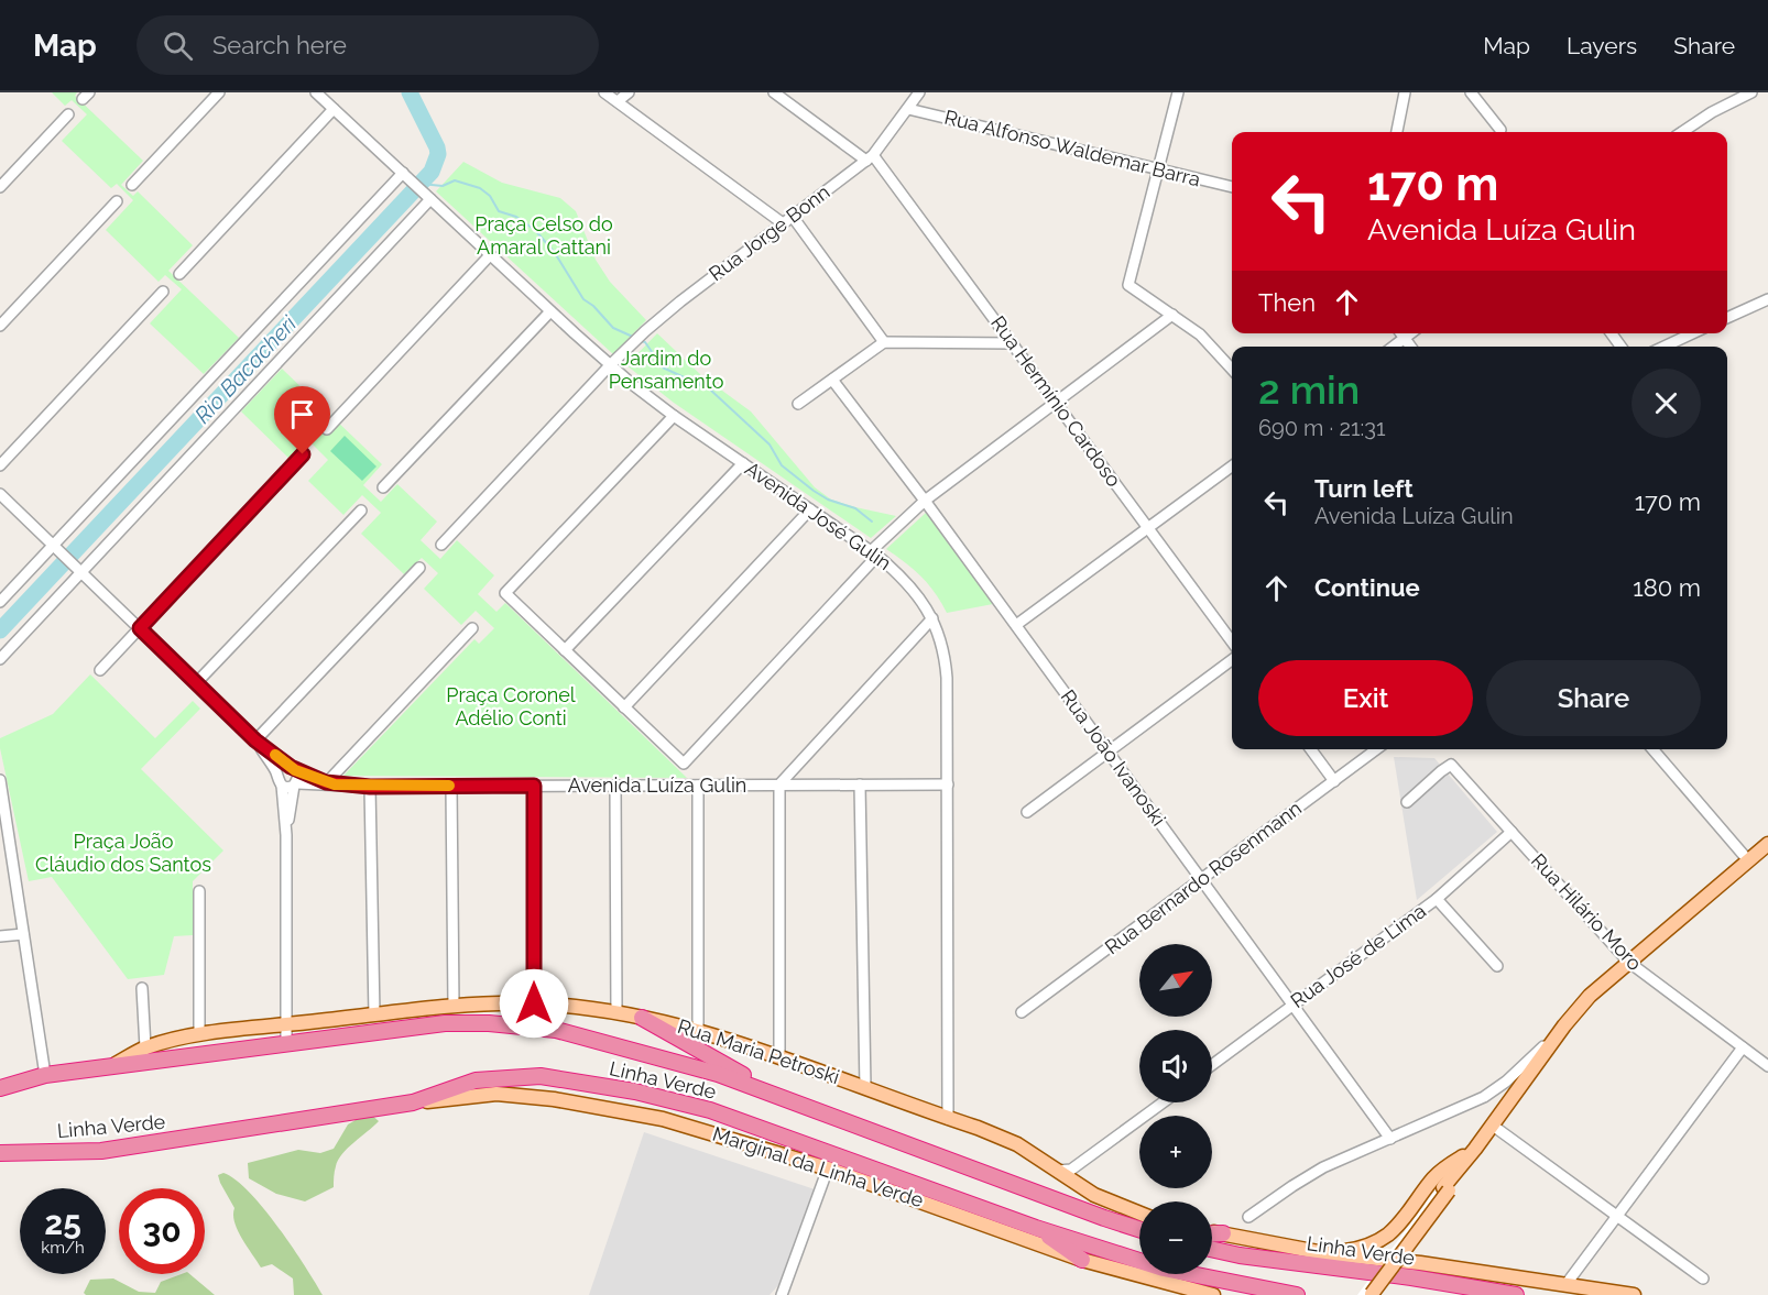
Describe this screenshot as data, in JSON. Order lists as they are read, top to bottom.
{
  "streets": {
    "highway": ["Linha Verde"],
    "main road": ["Rua Maria Petroski", "Marginal da Linha Verde"],
    "street": [
      "Rua Alfonso Waldemar Barra",
      "Rua Jorge Bonn",
      "Rua Hermínio Cardoso",
      "Avenida José Gulin",
      "Rua João Ivanoski",
      "Avenida Luíza Gulin",
      "Rua Bernardo Rosenmann",
      "Rua Hilário Moro",
      "Rua José de Lima"
    ]
  },
  "crossings": [
    ["Rua Alfonso Waldemar Barra", "Rua Jorge Bonn"],
    ["Rua Jorge Bonn", "Rua Hermínio Cardoso"],
    ["Rua Jorge Bonn", "Avenida José Gulin"],
    ["Avenida José Gulin", "Avenida Luíza Gulin"],
    ["Avenida José Gulin", "Rua Maria Petroski"],
    ["Rua João Ivanoski", "Rua Bernardo Rosenmann"],
    ["Rua João Ivanoski", "Rua José de Lima"],
    ["Rua Hilário Moro", "Rua José de Lima"],
    ["Rua Maria Petroski", "Linha Verde"],
    ["Linha Verde", "Marginal da Linha Verde"]
  ],
  "water": ["Rio Bacacheri"],
  "parks": [
    "Praça Celso do Amaral Cattani",
    "Jardim do Pensamento",
    "Praça Coronel Adélio Conti",
    "Praça João Cláudio dos Santos"
  ],
  "north": "top right",
  "page": {
    "header": "Map",
    "search": "Search here",
    "nav": ["Map", "Layers", "Share"],
    "turn": ["170 m", "Avenida Luíza Gulin"],
    "then": "Then",
    "heading": ["2 min", "690 m · 21:31"],
    "list": [
      {
        "name": "Turn left",
        "note": "Avenida Luíza Gulin",
        "value": "170 m"
      },
      {
        "name": "Continue",
        "value": "180 m"
      }
    ],
    "buttons": ["Exit", "Share"],
    "map_buttons": ["+", "−"],
    "speed": "25 km/h",
    "limit": "30"
  }
}
